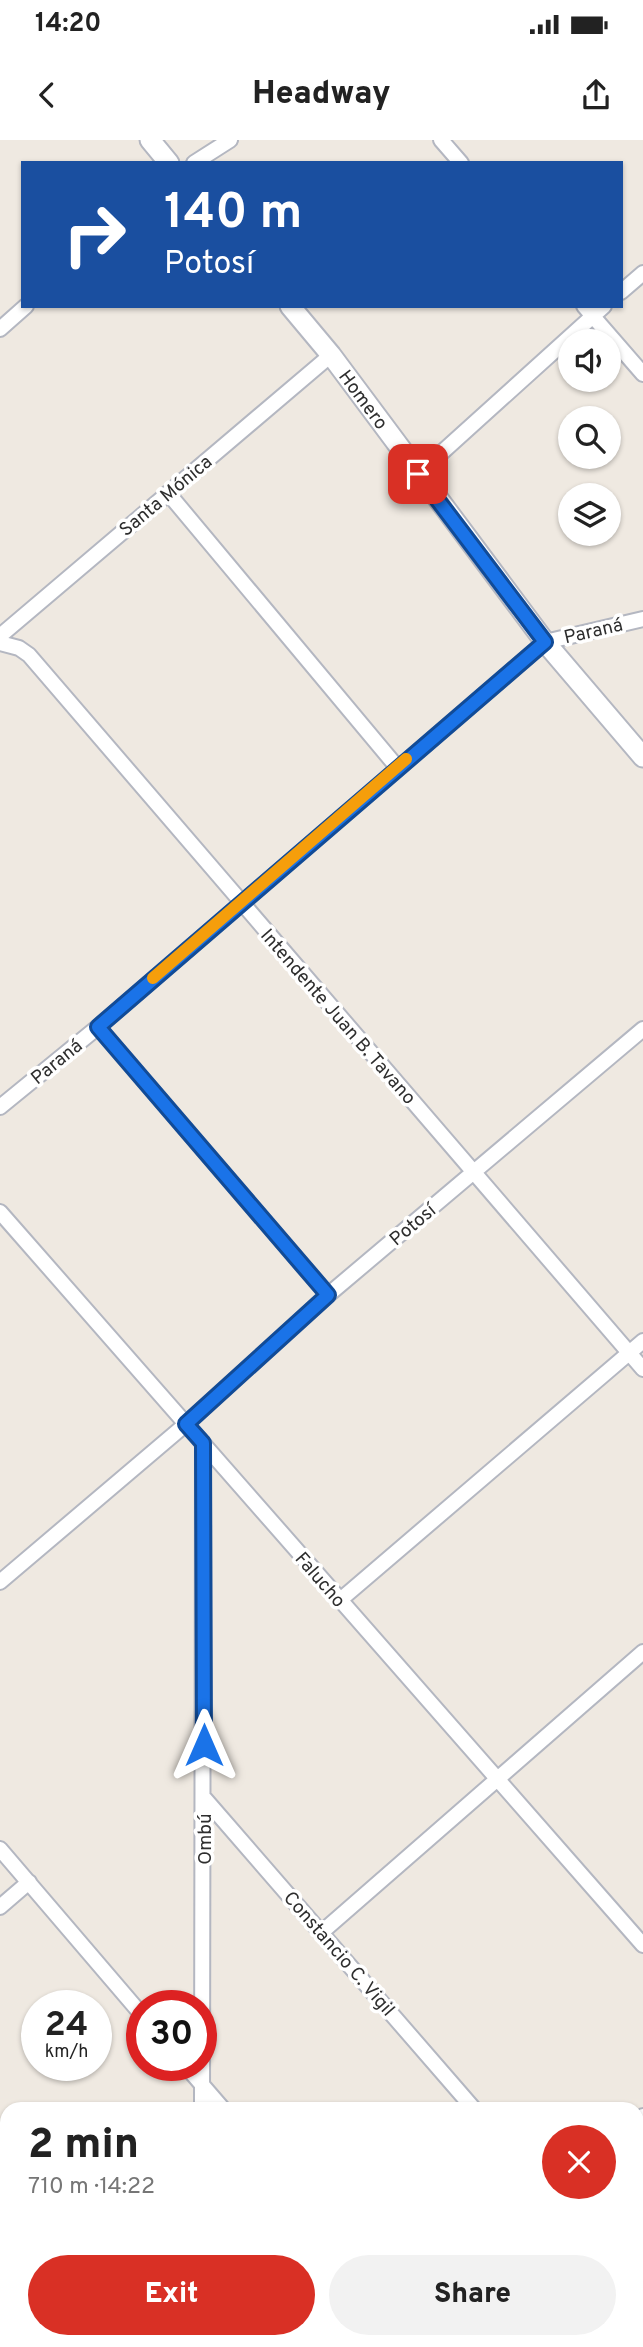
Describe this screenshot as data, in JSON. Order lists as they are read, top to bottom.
{
  "streets": {
    "main road": ["Homero"],
    "street": [
      "Santa Mónica",
      "Paraná",
      "Intendente Juan B. Tavano",
      "Potosí",
      "Falucho",
      "Ombú",
      "Constancio C. Vigil"
    ]
  },
  "crossings": [
    ["Homero", "Santa Mónica"],
    ["Homero", "Paraná"],
    ["Paraná", "Intendente Juan B. Tavano"],
    ["Intendente Juan B. Tavano", "Potosí"],
    ["Potosí", "Falucho"],
    ["Falucho", "Ombú"],
    ["Ombú", "Constancio C. Vigil"]
  ],
  "page": {
    "status": "14:20",
    "header": "Headway",
    "turn": ["140 m", "Potosí"],
    "speed": "24 km/h",
    "limit": "30",
    "heading": ["2 min", "710 m · 14:22"],
    "buttons": ["Exit", "Share"]
  }
}
